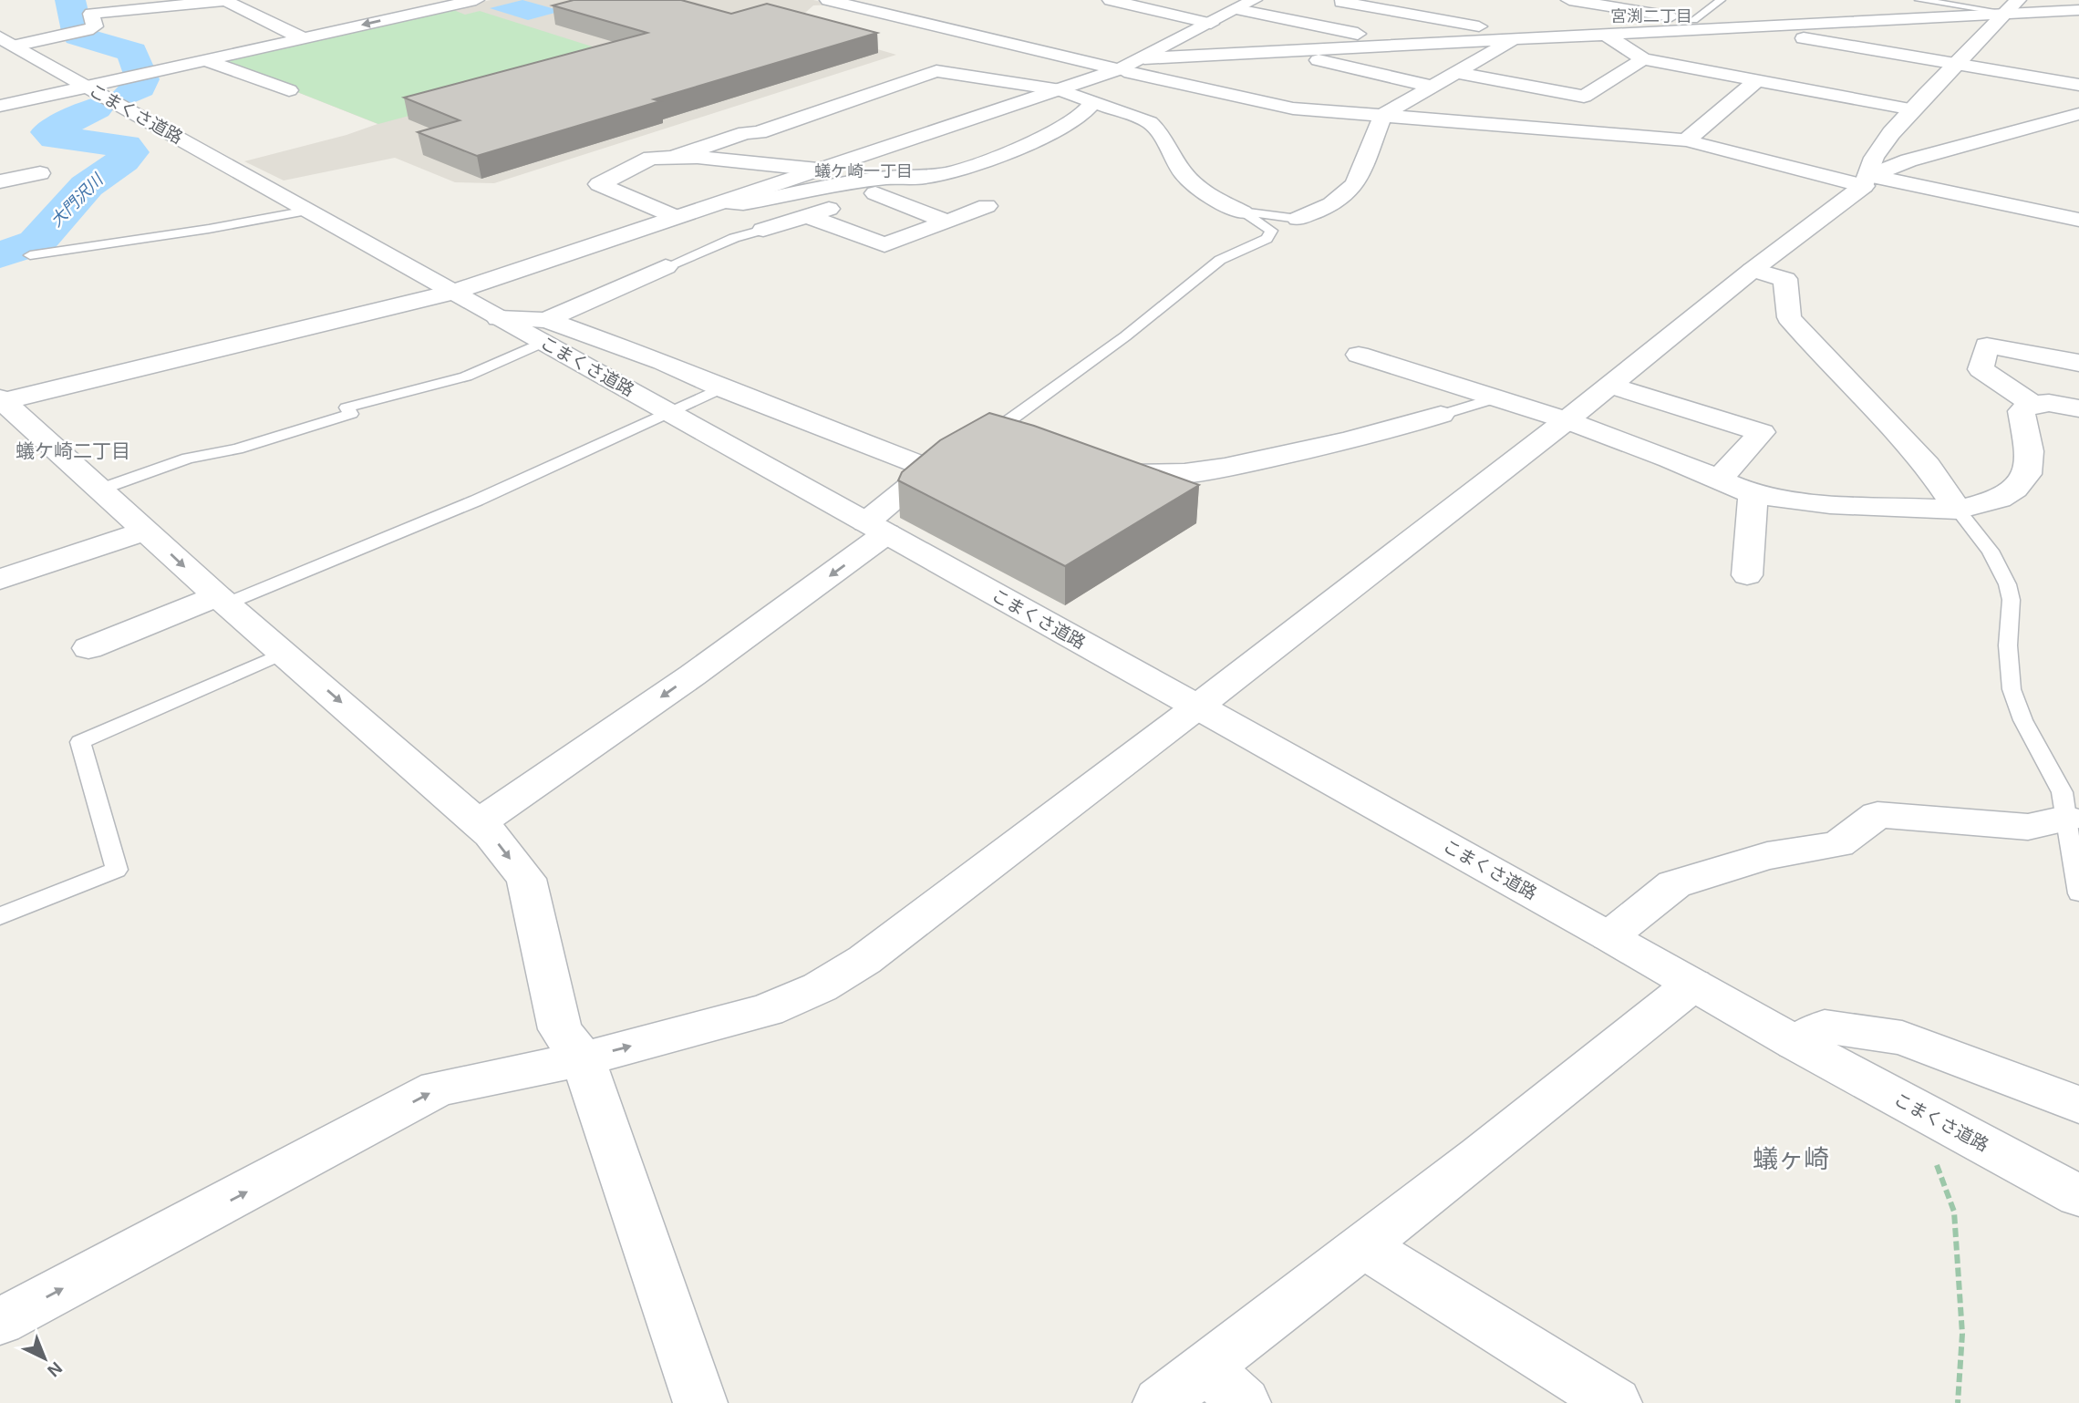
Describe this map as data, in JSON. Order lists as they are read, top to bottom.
{
  "streets": {
    "street": ["こまくさ道路"]
  },
  "districts": [
    "宮渕二丁目",
    "蟻ケ崎一丁目",
    "蟻ケ崎二丁目",
    "蟻ヶ崎"
  ],
  "water": ["大門沢川"],
  "north": "bottom right"
}
